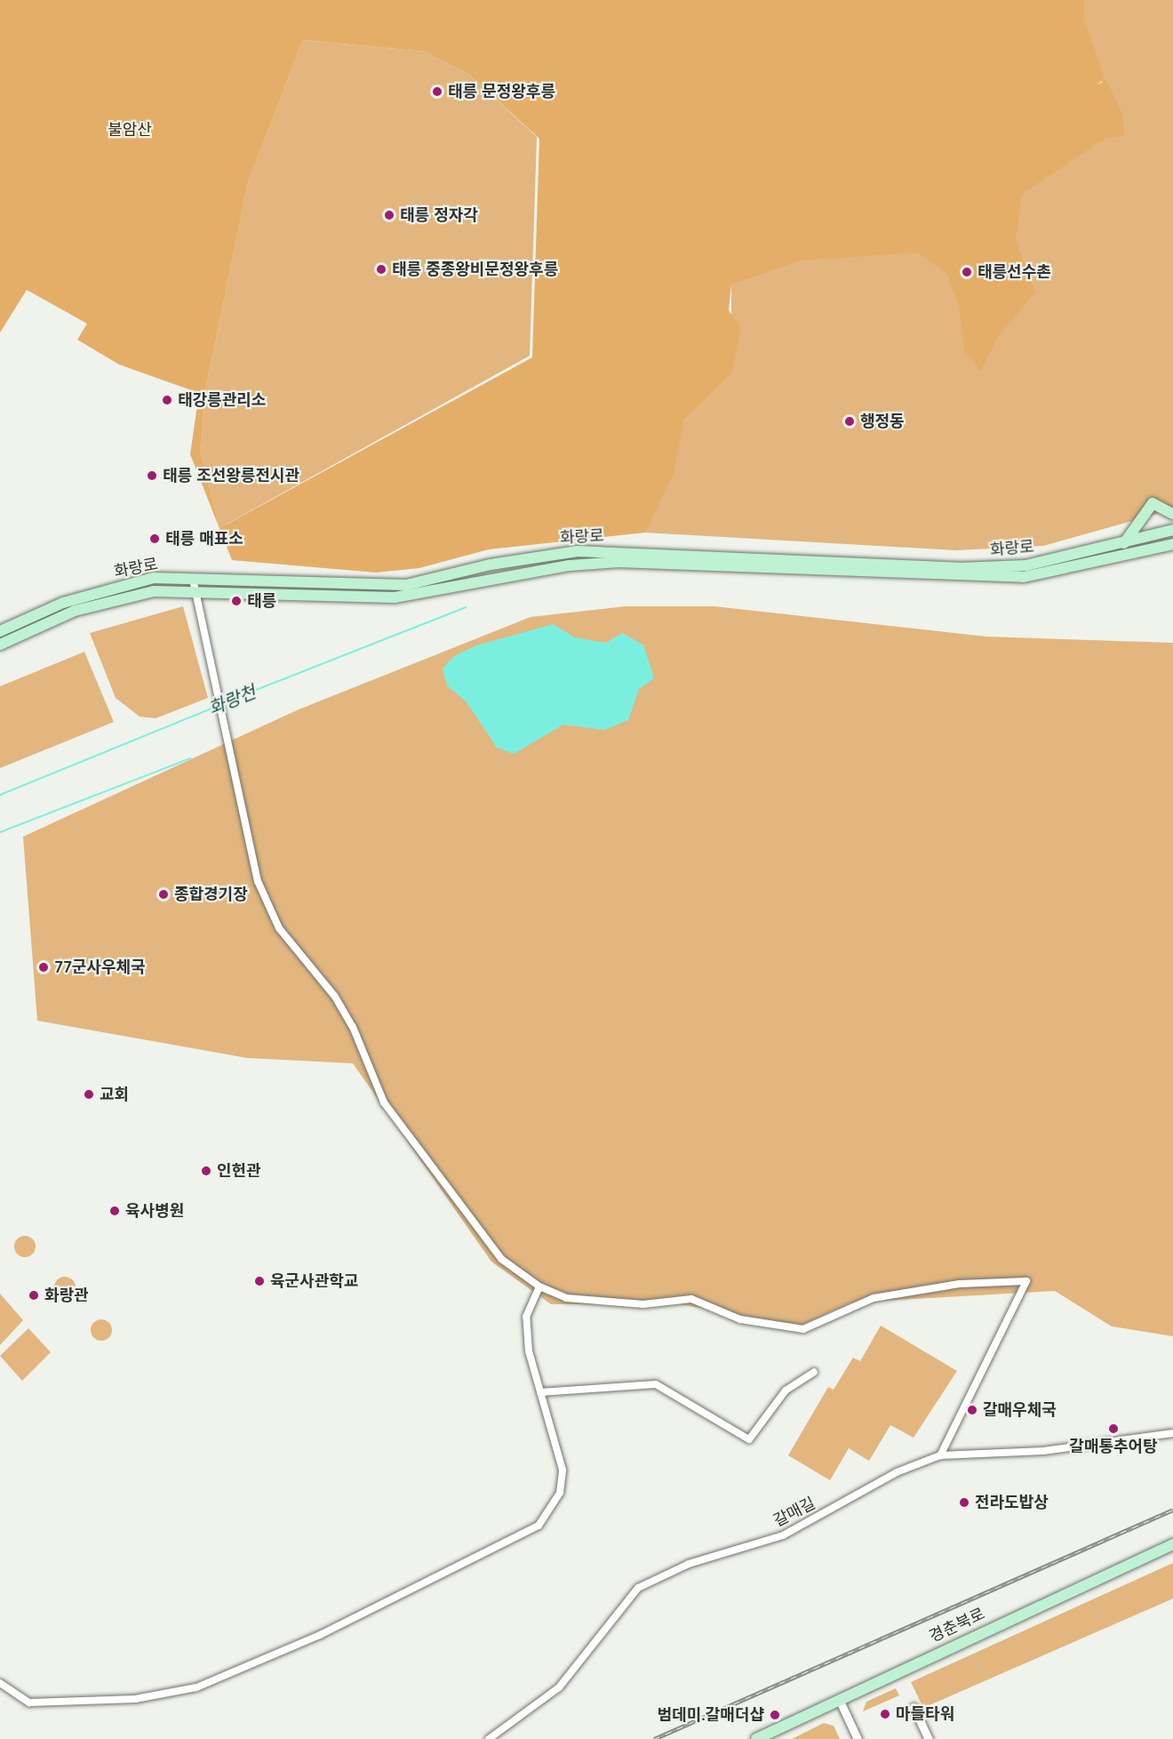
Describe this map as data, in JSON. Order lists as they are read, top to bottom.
{
  "streets": {
    "main road": ["화랑로", "경춘북로"],
    "street": ["갈매길"]
  },
  "water": ["화랑천"],
  "parks": ["불암산"],
  "places": [
    "태릉 문정왕후릉",
    "태릉 정자각",
    "태릉 중종왕비문정왕후릉",
    "태릉선수촌",
    "태강릉관리소",
    "행정동",
    "태릉 조선왕릉전시관",
    "태릉 매표소",
    "태릉",
    "종합경기장",
    "77군사우체국",
    "교회",
    "인헌관",
    "육사병원",
    "육군사관학교",
    "화랑관",
    "갈매우체국",
    "갈매통추어탕",
    "전라도밥상",
    "마들타워",
    "범데미.갈매더샵"
  ]
}
